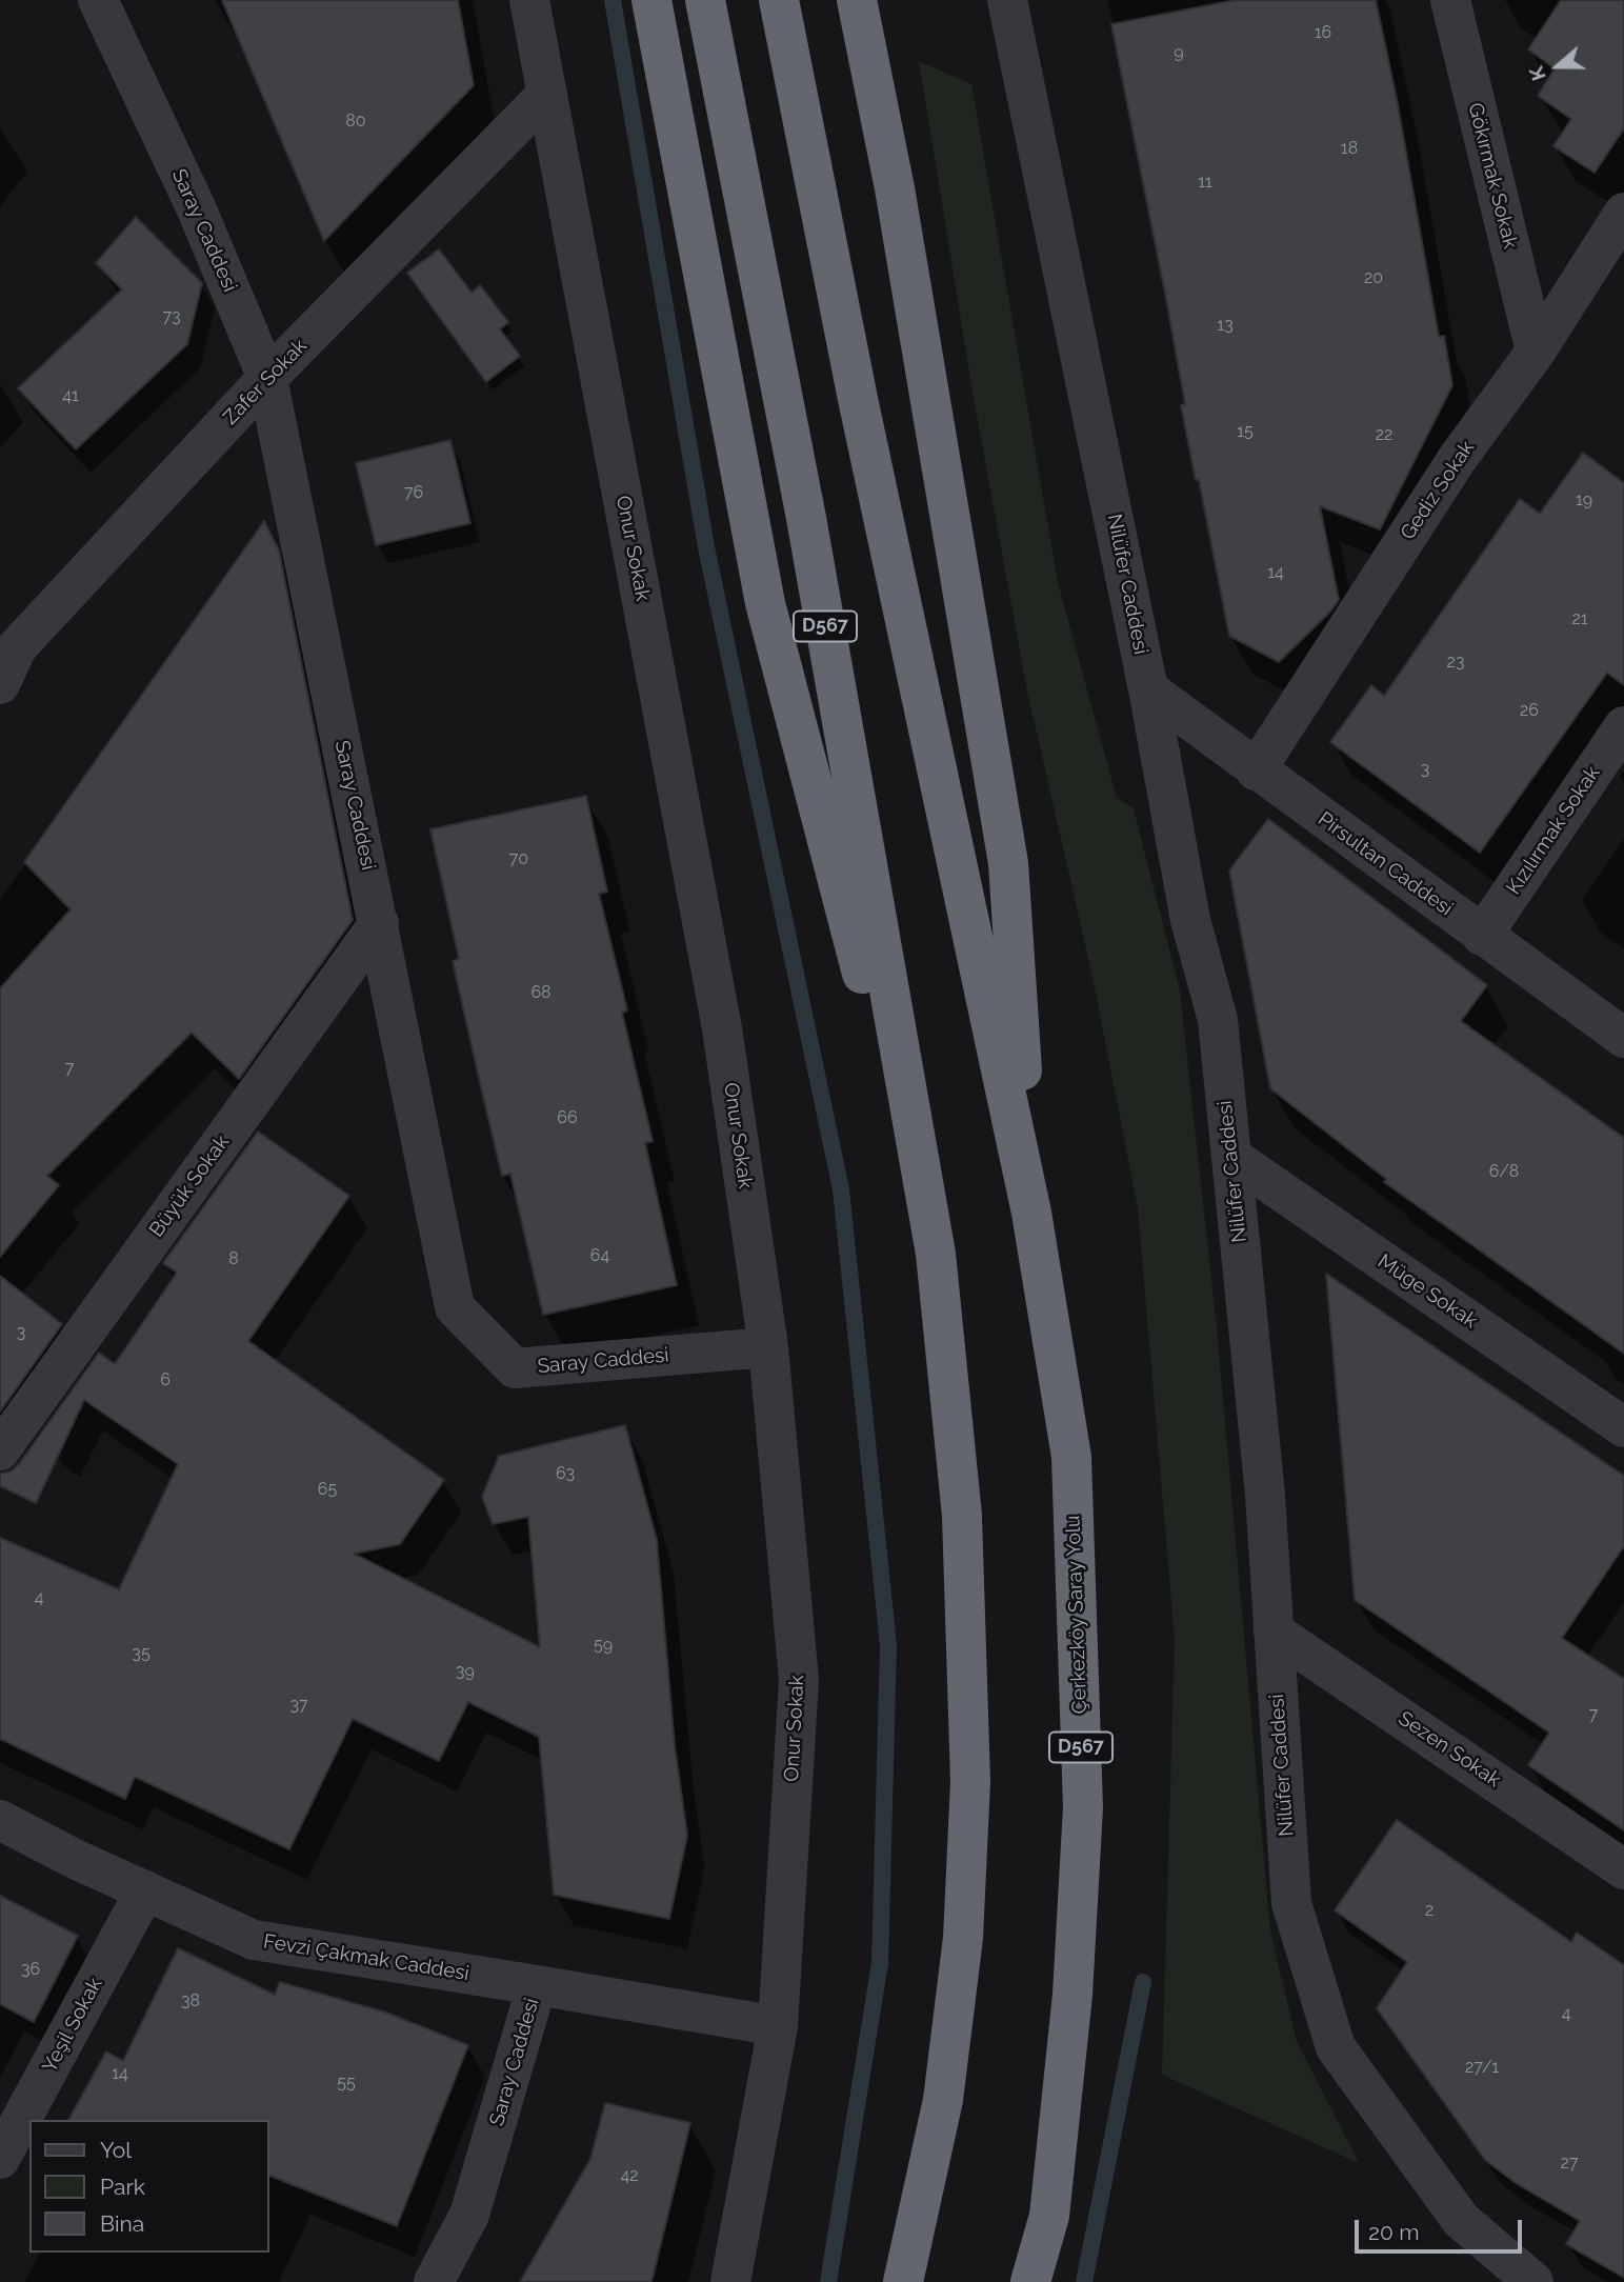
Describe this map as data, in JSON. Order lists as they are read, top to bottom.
{
  "streets": {
    "highway": ["D567", "Çerkezköy Saray Yolu"],
    "street": [
      "Gökırmak Sokak",
      "Saray Caddesi",
      "Zafer Sokak",
      "Gediz Sokak",
      "Onur Sokak",
      "Nilüfer Caddesi",
      "Kızılırmak Sokak",
      "Pirsultan Caddesi",
      "Büyük Sokak",
      "Müge Sokak",
      "Sezen Sokak",
      "Fevzi Çakmak Caddesi",
      "Yeşil Sokak"
    ]
  },
  "crossings": [
    ["Gökırmak Sokak", "Gediz Sokak"],
    ["Saray Caddesi", "Zafer Sokak"],
    ["Saray Caddesi", "Onur Sokak"],
    ["Saray Caddesi", "Büyük Sokak"],
    ["Saray Caddesi", "Fevzi Çakmak Caddesi"],
    ["Zafer Sokak", "Onur Sokak"],
    ["Gediz Sokak", "Pirsultan Caddesi"],
    ["Nilüfer Caddesi", "Pirsultan Caddesi"],
    ["Nilüfer Caddesi", "Müge Sokak"],
    ["Nilüfer Caddesi", "Sezen Sokak"],
    ["D567", "Çerkezköy Saray Yolu"],
    ["Kızılırmak Sokak", "Pirsultan Caddesi"],
    ["Fevzi Çakmak Caddesi", "Yeşil Sokak"]
  ],
  "house_numbers": [
    "16",
    "9",
    "80",
    "18",
    "11",
    "20",
    "73",
    "13",
    "41",
    "15",
    "22",
    "76",
    "19",
    "14",
    "21",
    "23",
    "26",
    "3",
    "70",
    "68",
    "7",
    "66",
    "6/8",
    "64",
    "8",
    "3",
    "6",
    "63",
    "65",
    "4",
    "59",
    "35",
    "39",
    "37",
    "7",
    "2",
    "36",
    "38",
    "4",
    "27/1",
    "14",
    "55",
    "27",
    "42"
  ],
  "legend": ["Yol", "Park", "Bina"],
  "scale_bar": "20 m",
  "north": "left"
}
